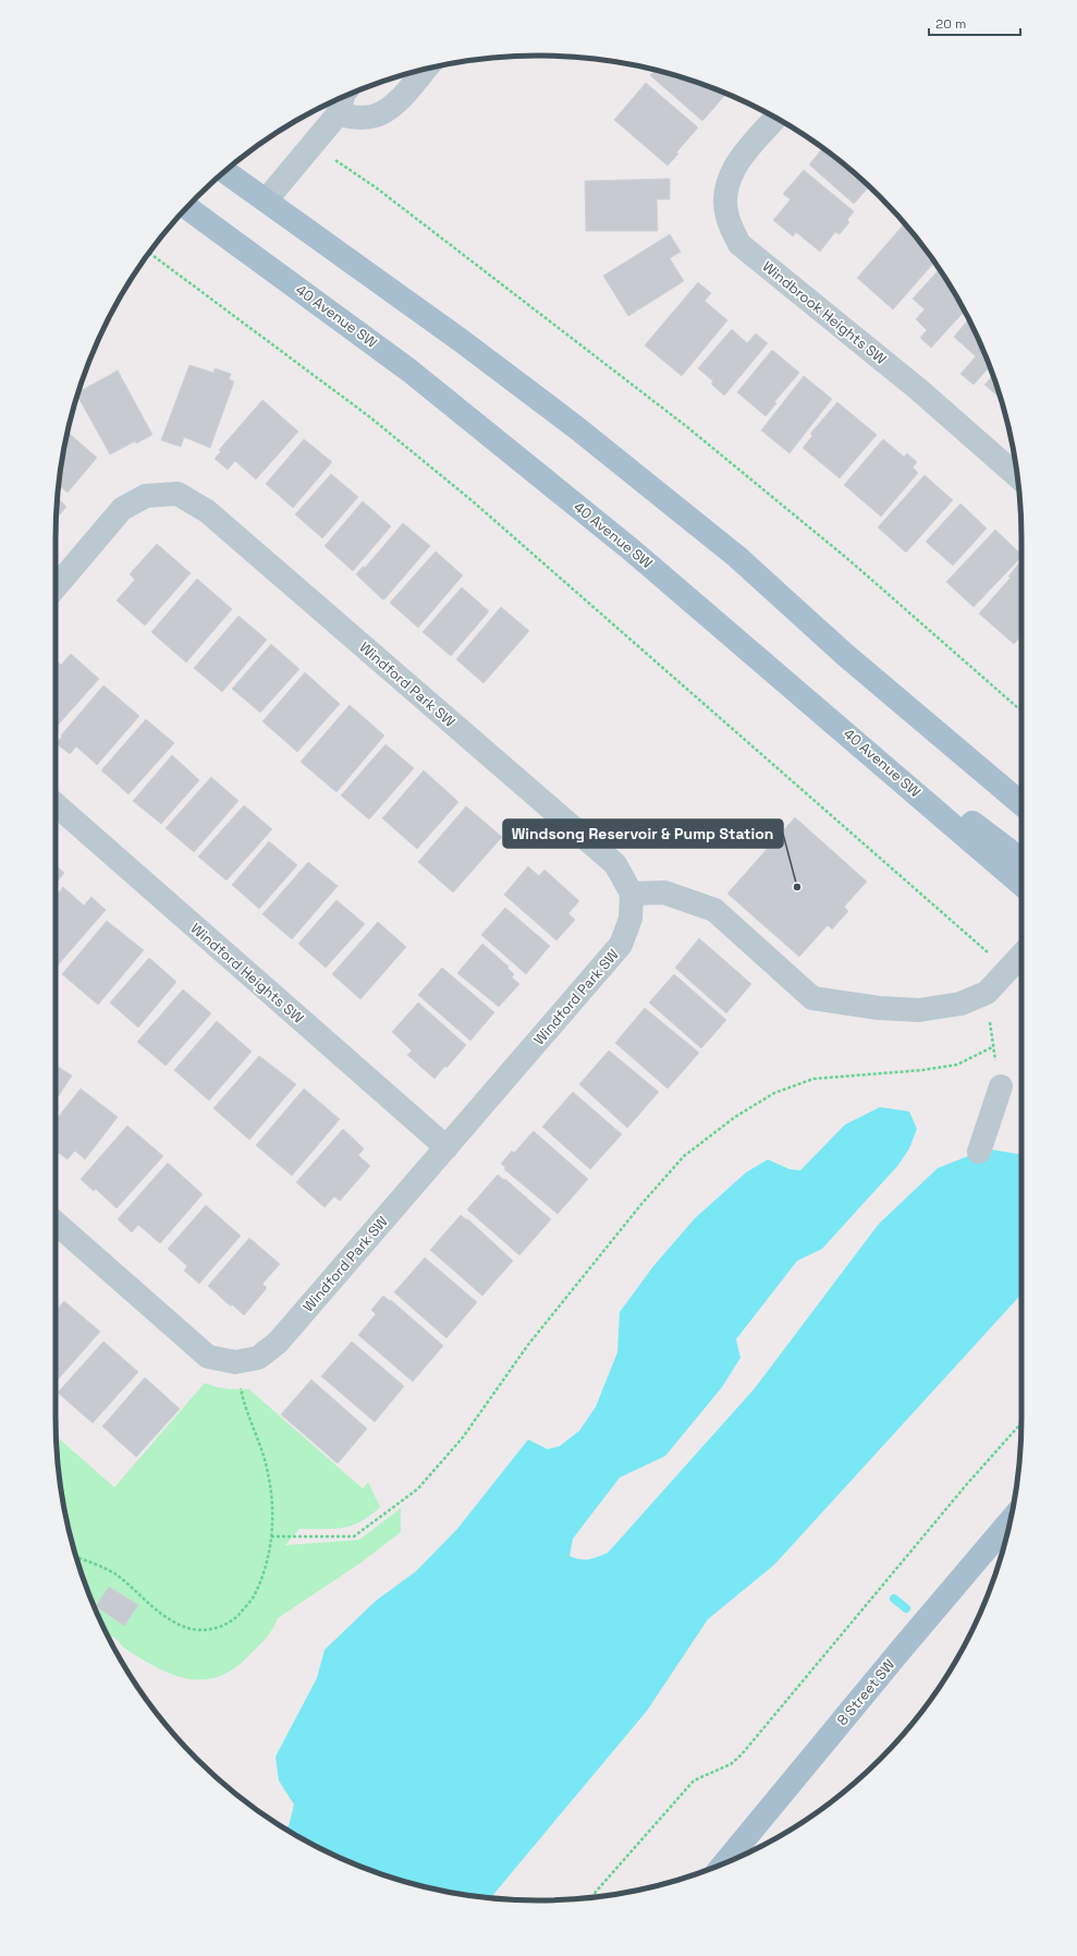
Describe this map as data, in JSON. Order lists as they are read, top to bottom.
{
  "streets": {
    "main road": ["40 Avenue SW", "8 Street SW"],
    "street": ["Windbrook Heights SW", "Windford Park SW", "Windford Heights SW"]
  },
  "crossings": [
    ["Windford Park SW", "Windford Heights SW"]
  ],
  "places": ["Windsong Reservoir & Pump Station"],
  "scale_bar": "20 m"
}
